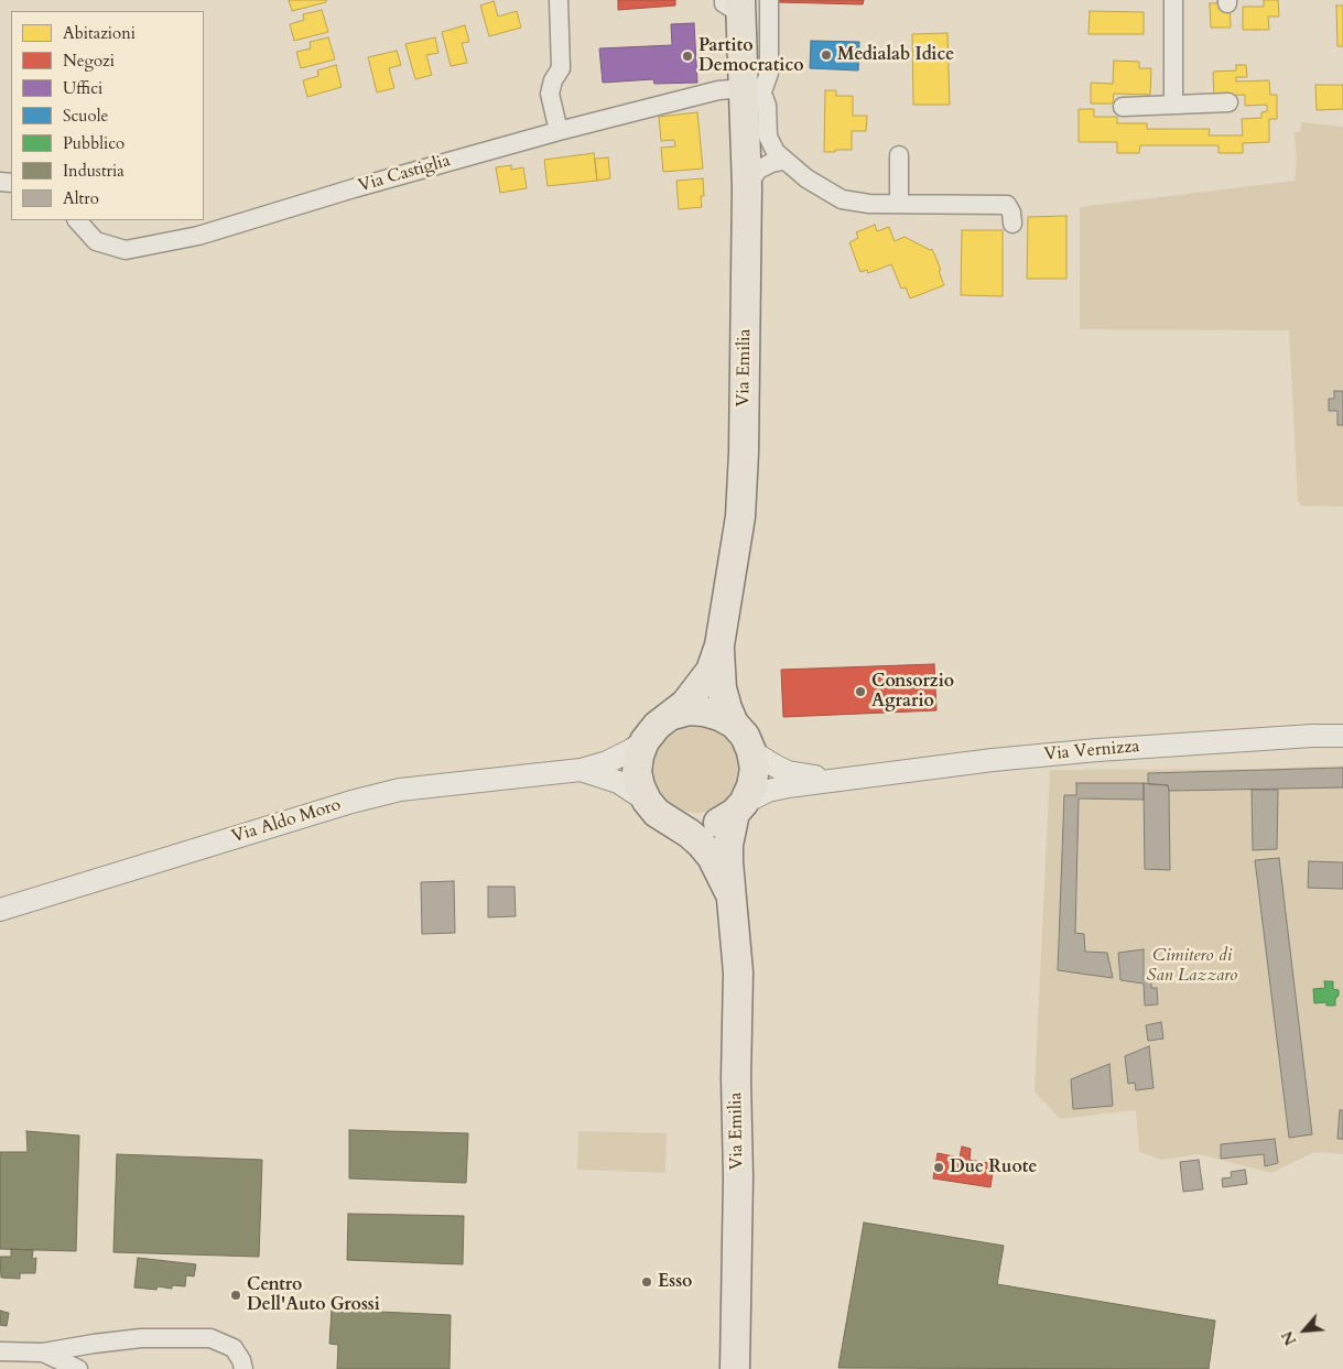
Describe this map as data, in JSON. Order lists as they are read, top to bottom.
{
  "streets": {
    "main road": ["Via Emilia"],
    "street": ["Via Castiglia", "Via Vernizza", "Via Aldo Moro"]
  },
  "crossings": [
    ["Via Castiglia", "Via Emilia"],
    ["Via Emilia", "Via Vernizza"],
    ["Via Emilia", "Via Aldo Moro"],
    ["Via Vernizza", "Via Aldo Moro"]
  ],
  "parks": ["Cimitero di San Lazzaro"],
  "places": [
    "Medialab Idice",
    "Partito Democratico",
    "Consorzio Agrario",
    "Due Ruote",
    "Esso",
    "Centro Dell'Auto Grossi"
  ],
  "legend": [
    "Abitazioni",
    "Negozi",
    "Uffici",
    "Scuole",
    "Pubblico",
    "Industria",
    "Altro"
  ],
  "north": "bottom left"
}
